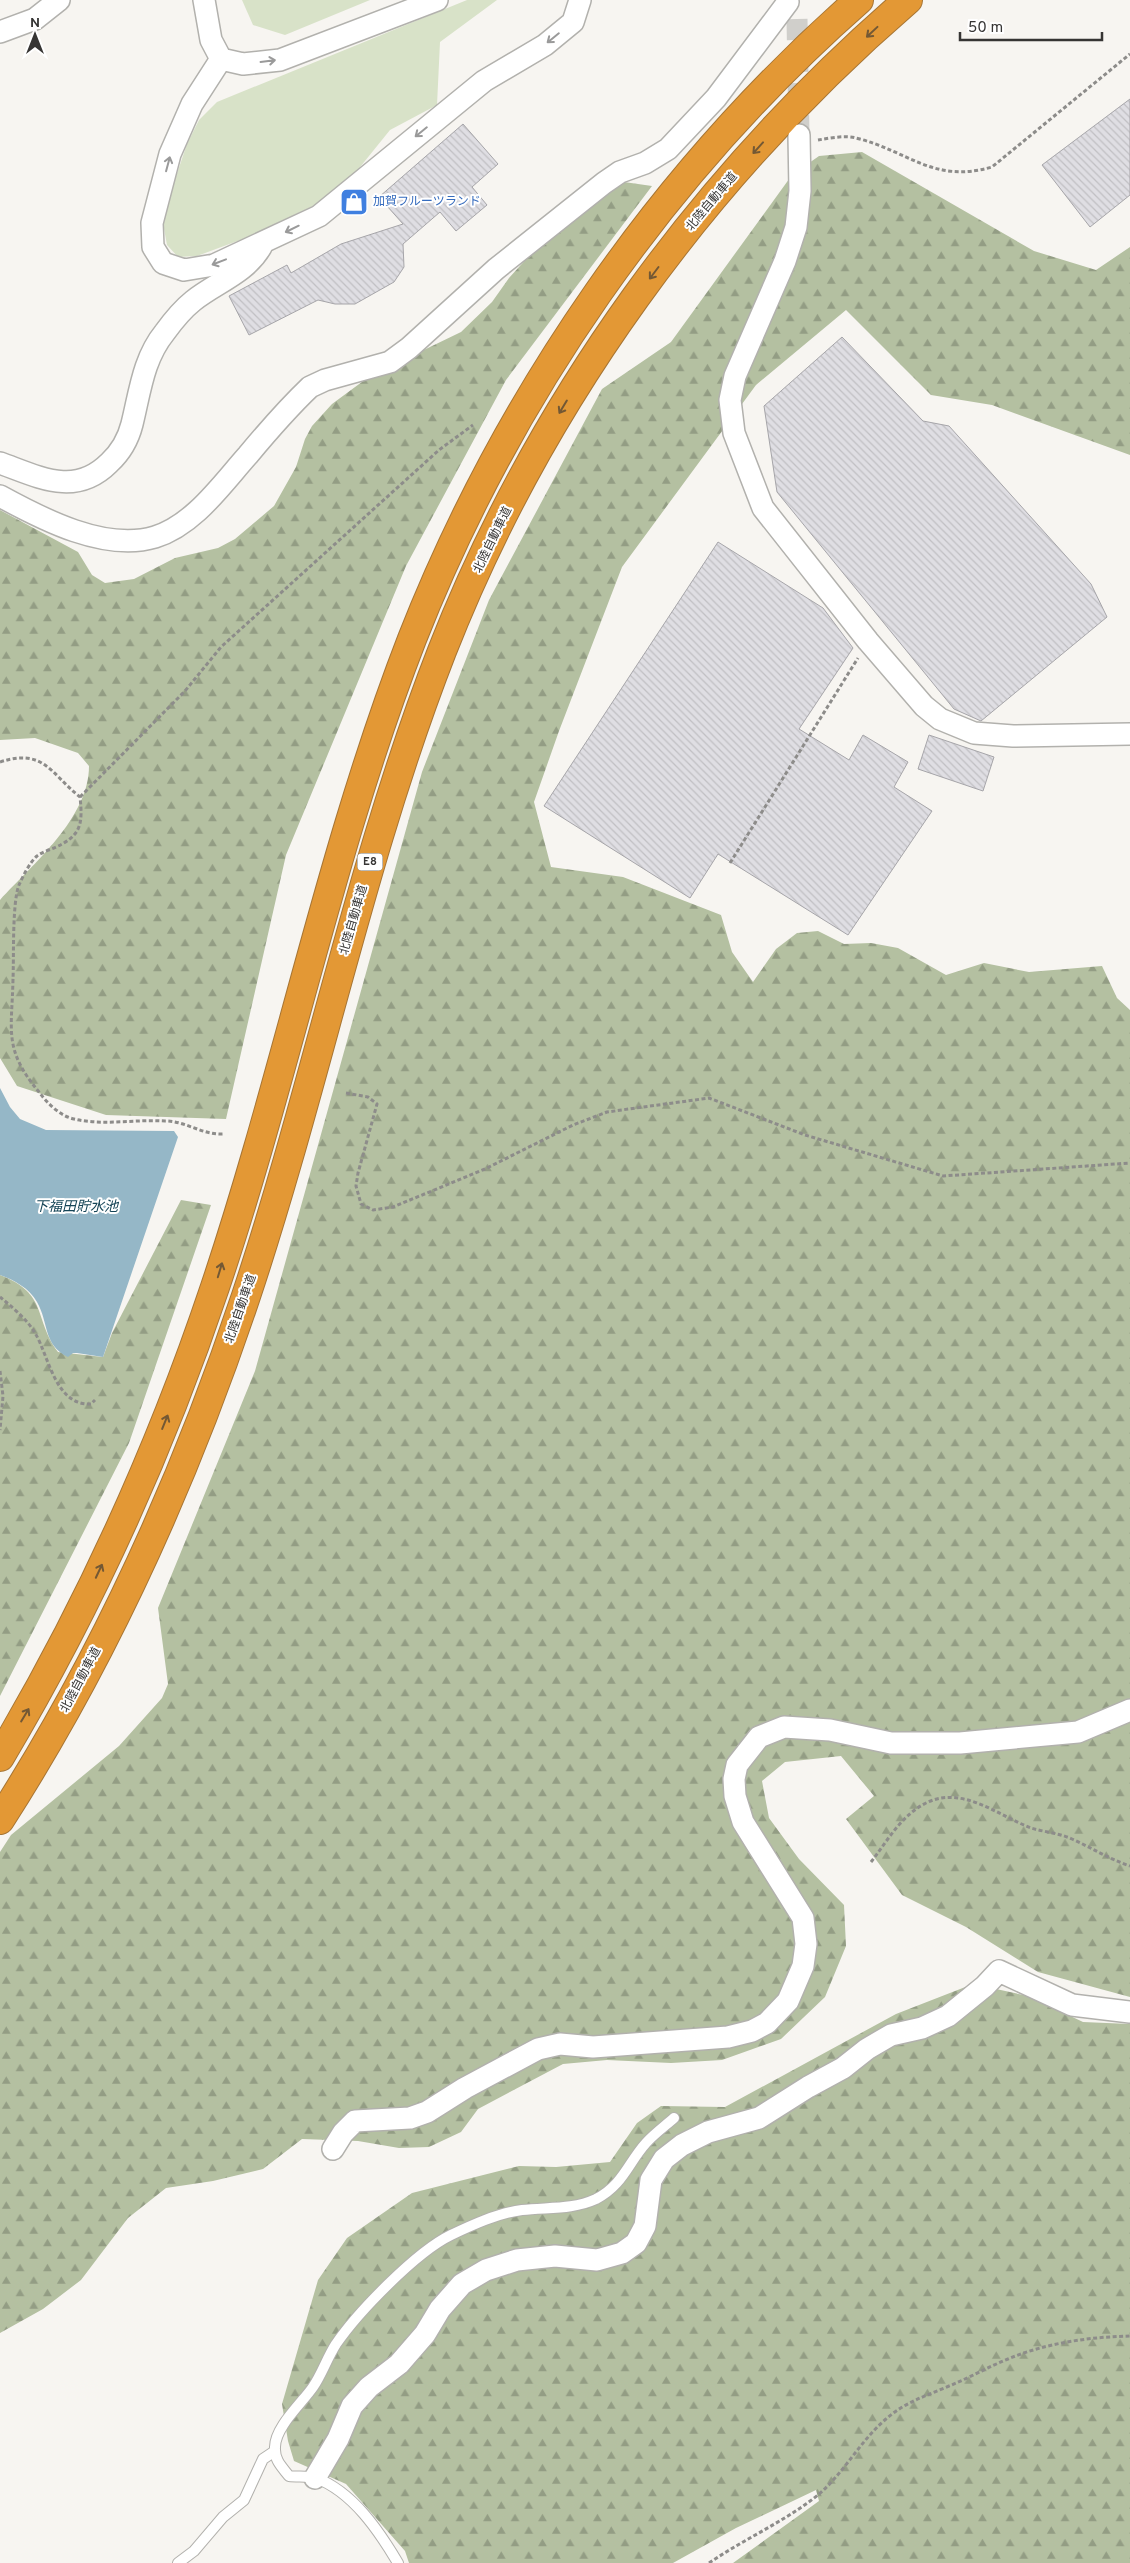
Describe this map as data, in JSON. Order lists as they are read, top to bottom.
{
  "streets": {
    "highway": ["北陸自動車道", "E8"]
  },
  "water": ["下福田貯水池"],
  "places": {
    "shop": ["加賀フルーツランド"]
  },
  "scale_bar": "50 m",
  "north": "top"
}
